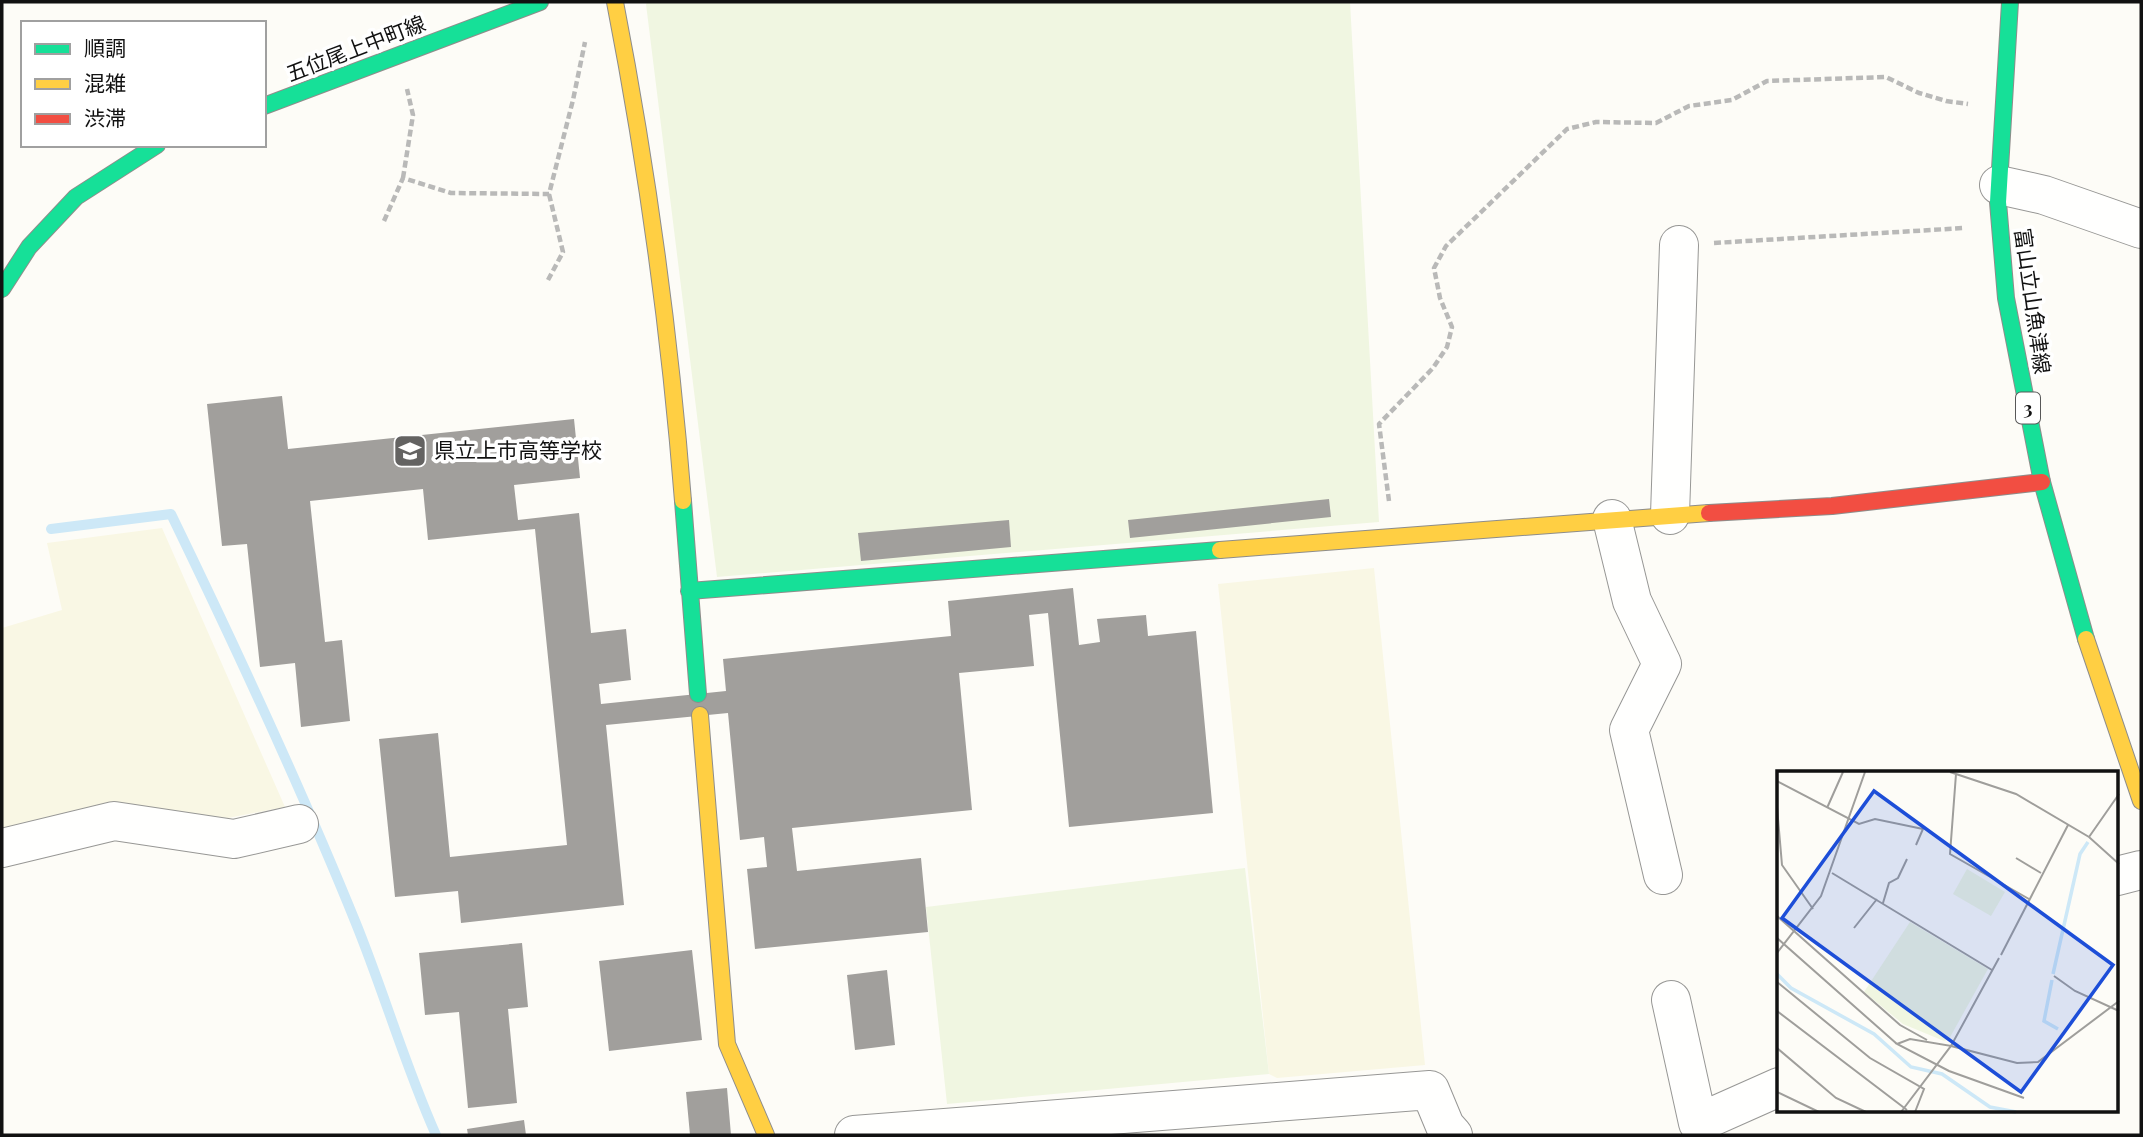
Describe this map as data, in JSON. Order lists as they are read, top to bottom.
{
  "streets": {
    "street": ["五位尾上中町線", "富山立山魚津線", "3"]
  },
  "places": {
    "school or university": ["県立上市高等学校"]
  },
  "legend": ["順調", "混雑", "渋滞"]
}
